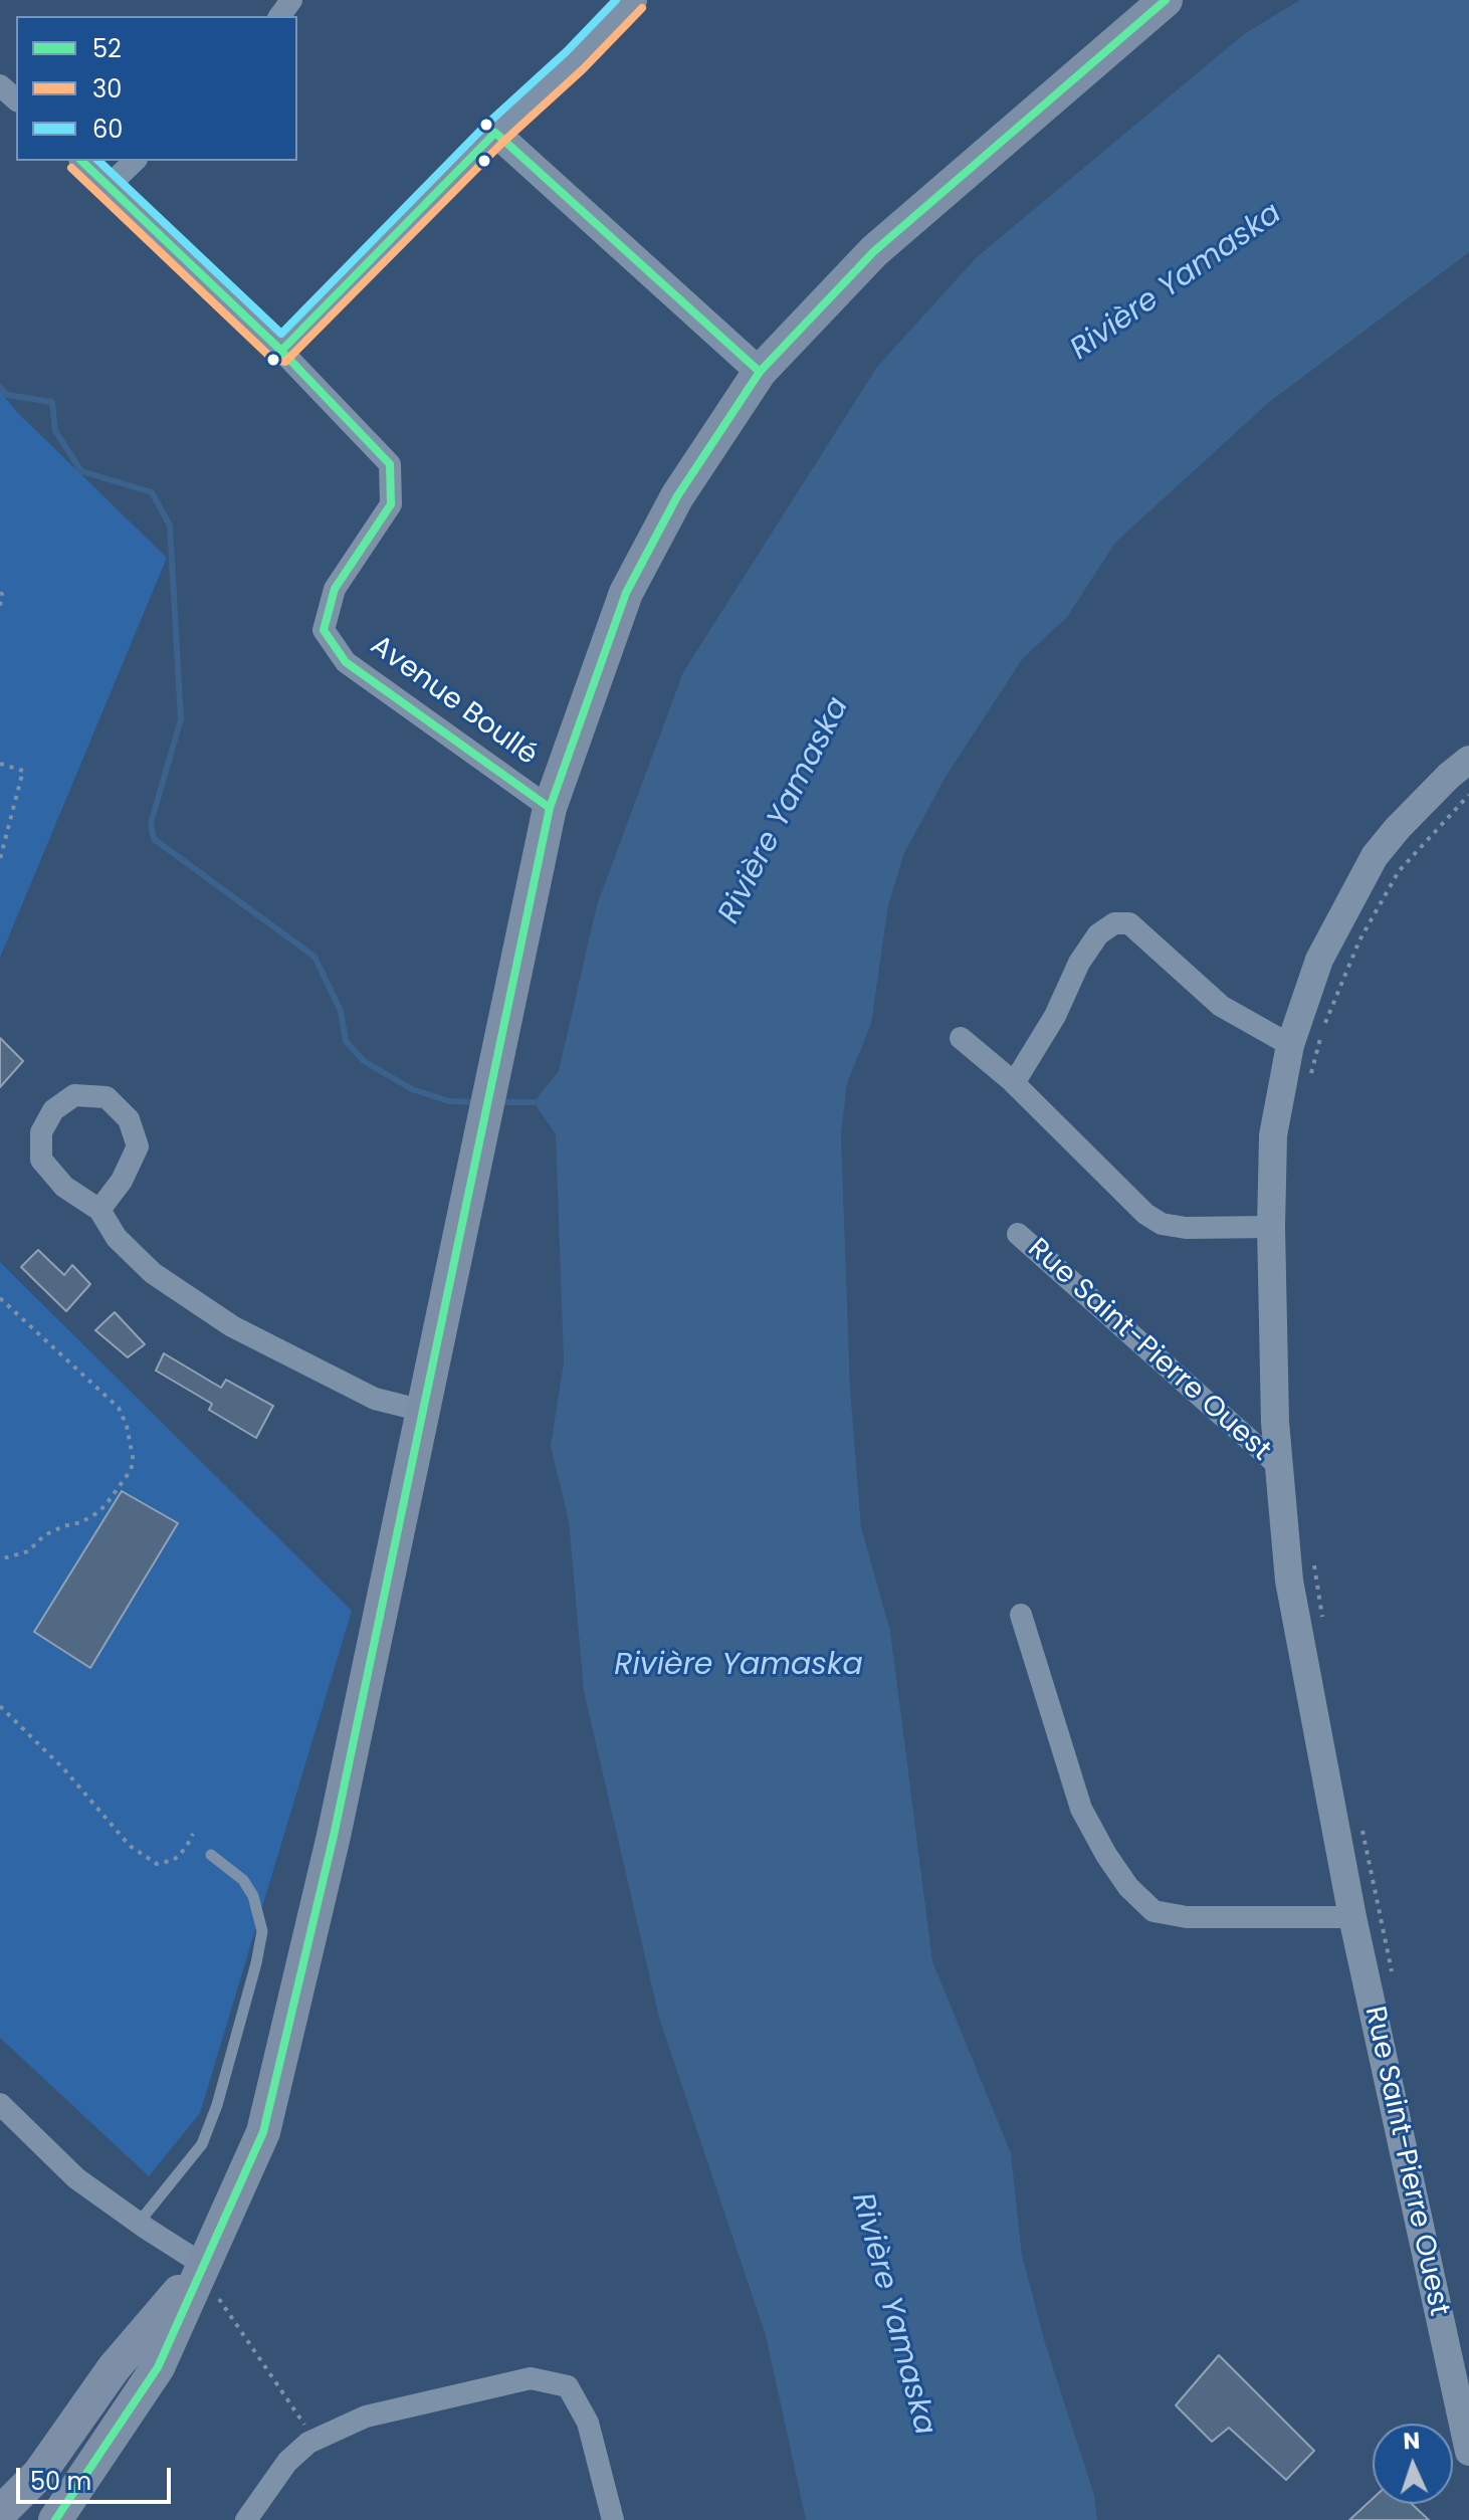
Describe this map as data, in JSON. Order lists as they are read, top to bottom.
{
  "streets": {
    "street": ["Avenue Boullé", "Rue Saint-Pierre Ouest"]
  },
  "water": ["Rivière Yamaska"],
  "lines": ["transit line 52", "transit line 60", "transit line 30"],
  "legend": ["52", "30", "60"],
  "scale_bar": "50 m",
  "north": "top"
}
